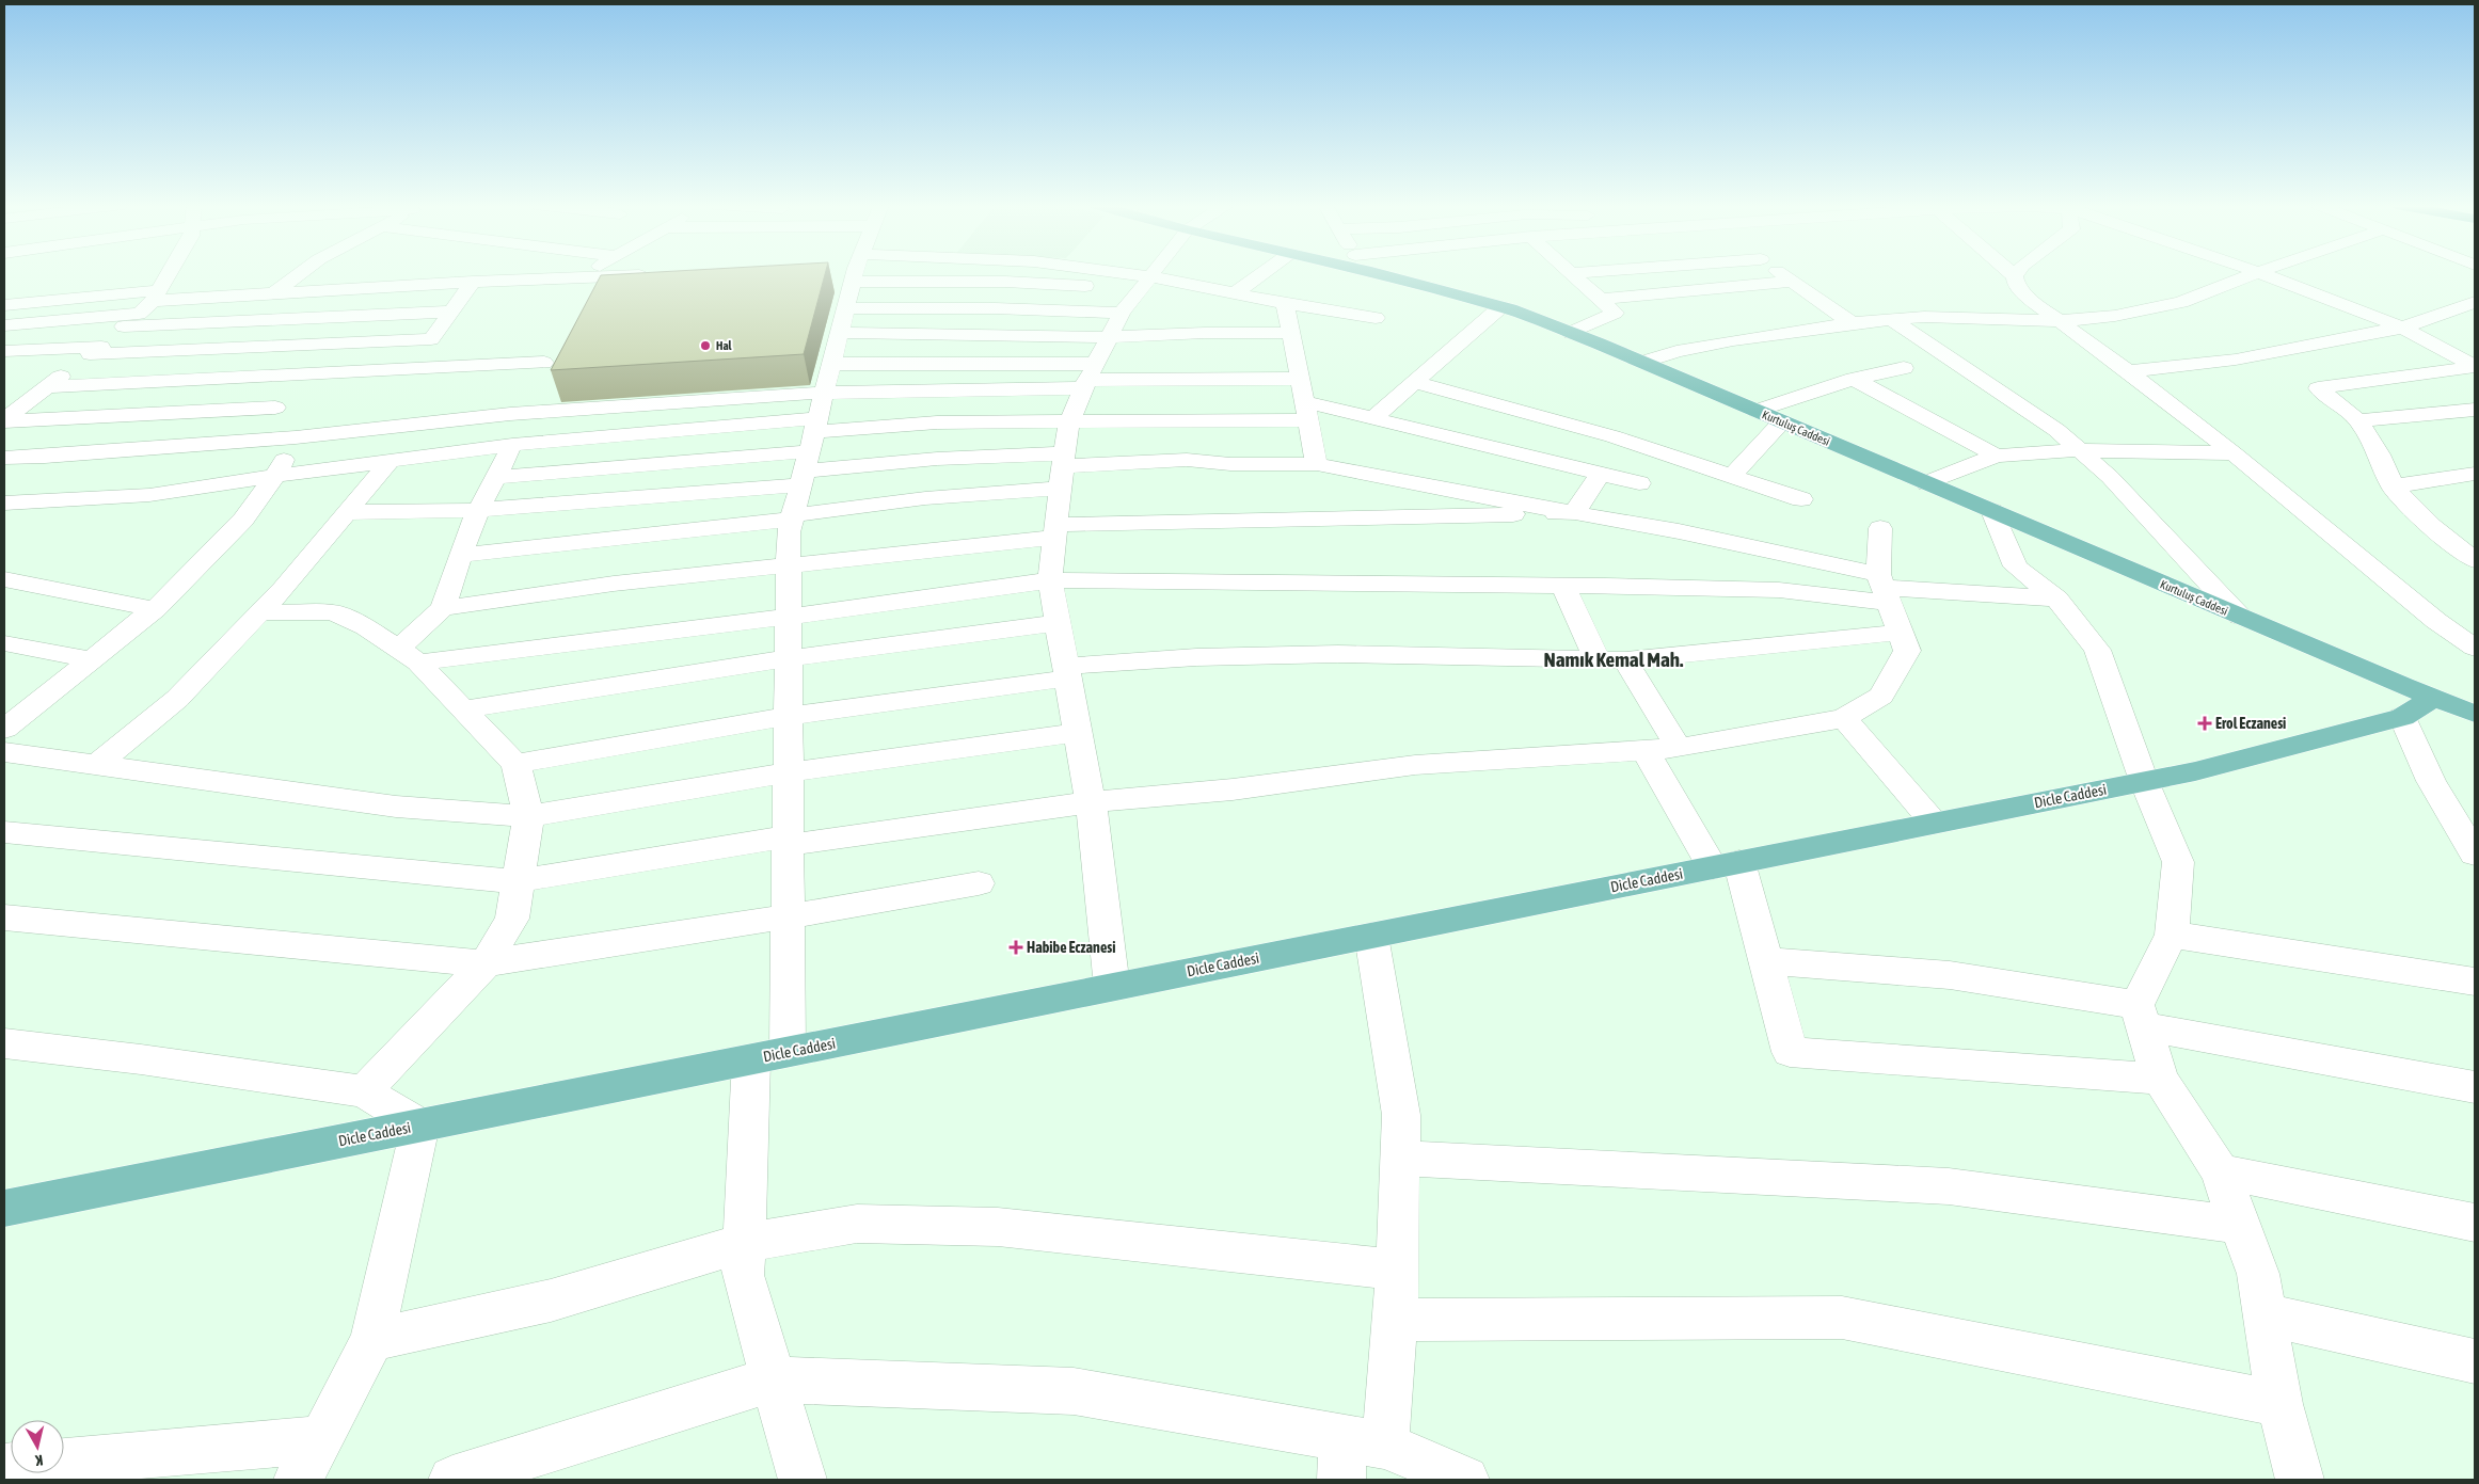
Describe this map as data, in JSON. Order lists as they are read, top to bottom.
{
  "streets": {
    "main road": ["Kurtuluş Caddesi", "Dicle Caddesi"]
  },
  "crossings": [
    ["Kurtuluş Caddesi", "Dicle Caddesi"]
  ],
  "districts": ["Namık Kemal Mah."],
  "places": {
    "other": ["Hal"],
    "health": ["Erol Eczanesi", "Habibe Eczanesi"]
  },
  "north": "bottom"
}
